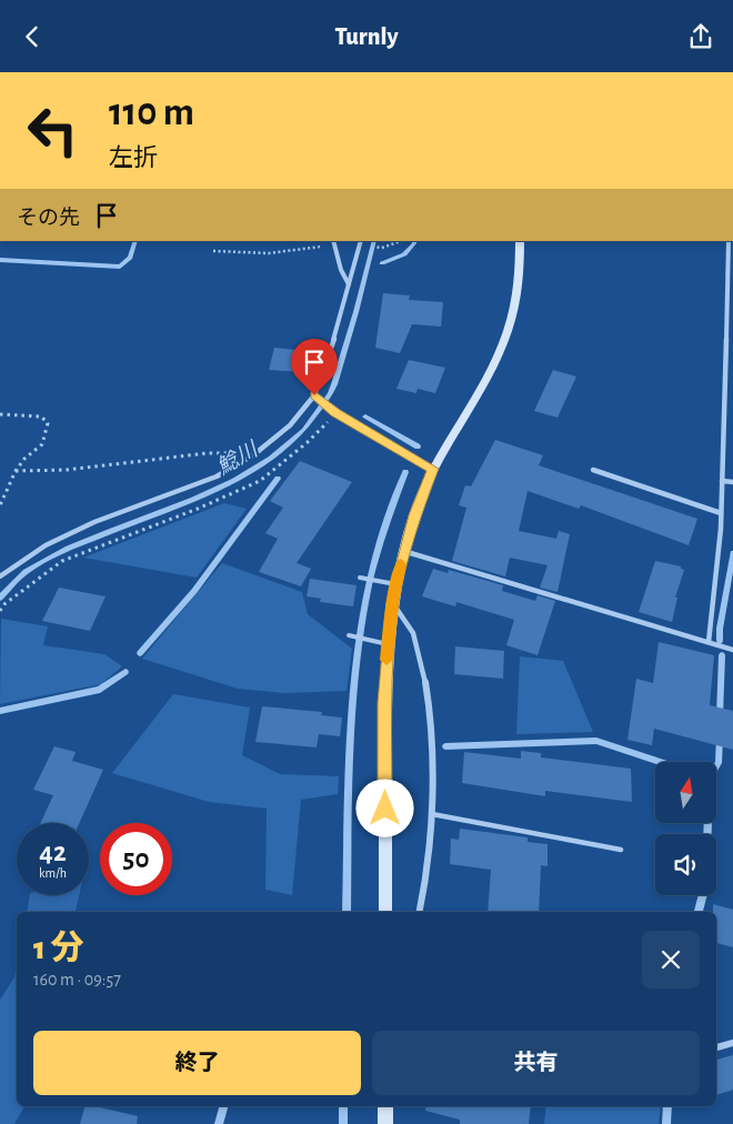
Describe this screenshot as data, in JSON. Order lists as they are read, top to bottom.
{
  "water": ["鯰川"],
  "north": "top",
  "page": {
    "header": "Turnly",
    "turn": ["110 m", "左折"],
    "then": "その先",
    "speed": "42 km/h",
    "limit": "50",
    "heading": ["1 分", "160 m · 09:57"],
    "buttons": ["終了", "共有"]
  }
}
